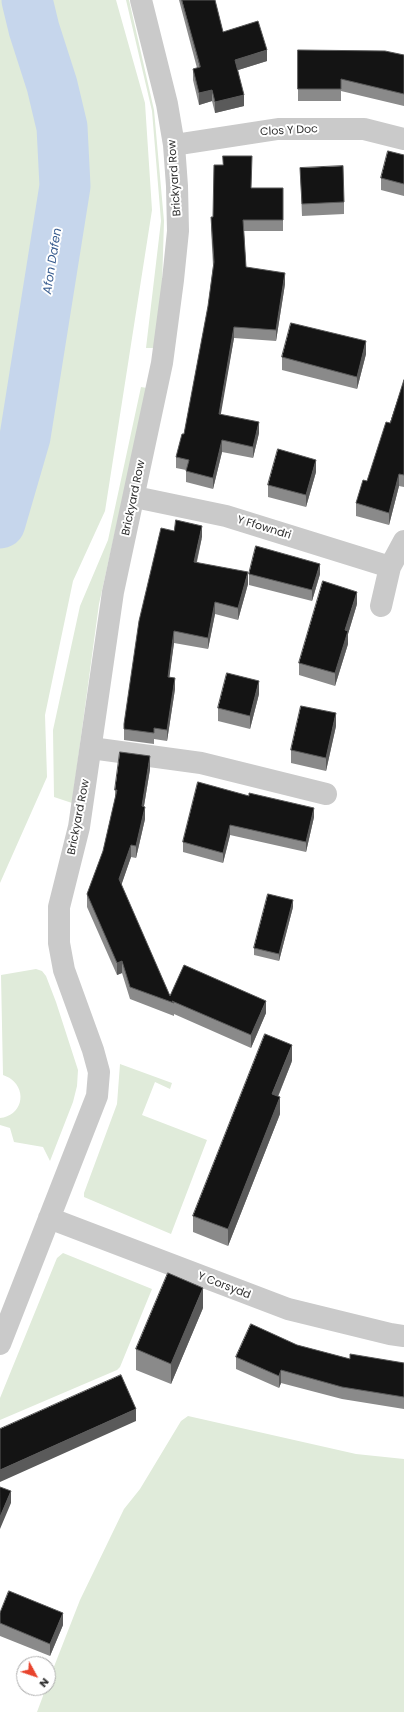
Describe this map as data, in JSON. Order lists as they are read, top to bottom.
{
  "streets": {
    "street": [
      "Clos Y Doc",
      "Brickyard Row",
      "Y Ffowndri",
      "Y Corsydd"
    ]
  },
  "crossings": [
    ["Clos Y Doc", "Brickyard Row"],
    ["Brickyard Row", "Y Ffowndri"],
    ["Brickyard Row", "Y Corsydd"]
  ],
  "water": ["Afon Dafen"],
  "north": "bottom right"
}
